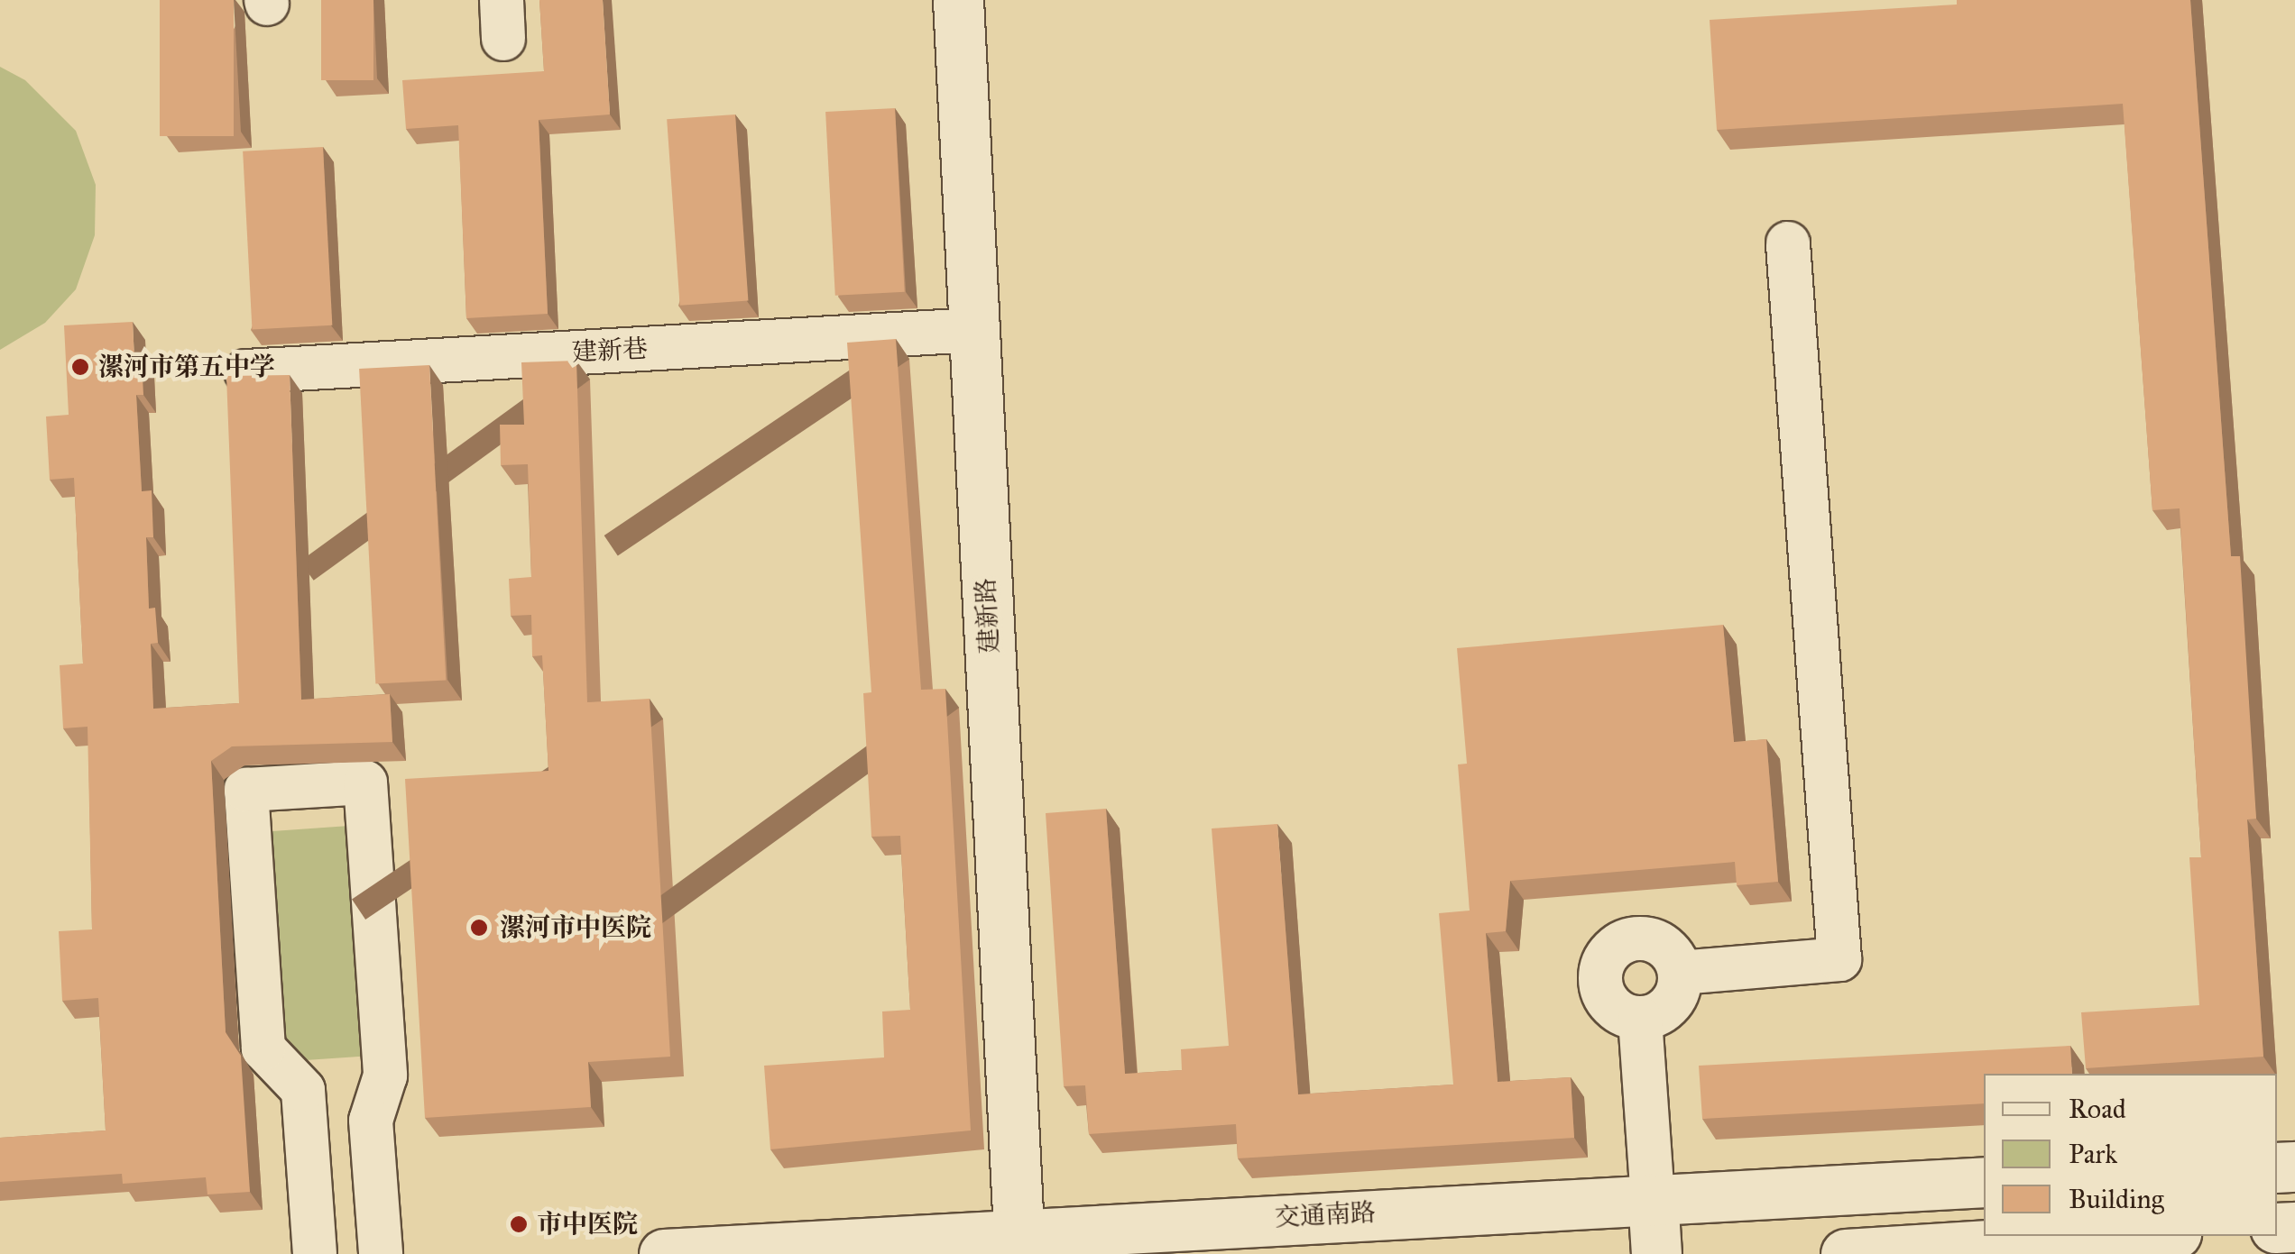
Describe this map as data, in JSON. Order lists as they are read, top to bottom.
{
  "streets": {
    "main road": ["建新路", "交通南路"],
    "street": ["建新巷"]
  },
  "crossings": [
    ["建新巷", "建新路"],
    ["建新路", "交通南路"]
  ],
  "places": ["漯河市第五中学", "漯河市中医院", "市中医院"],
  "legend": ["Road", "Park", "Building"]
}
